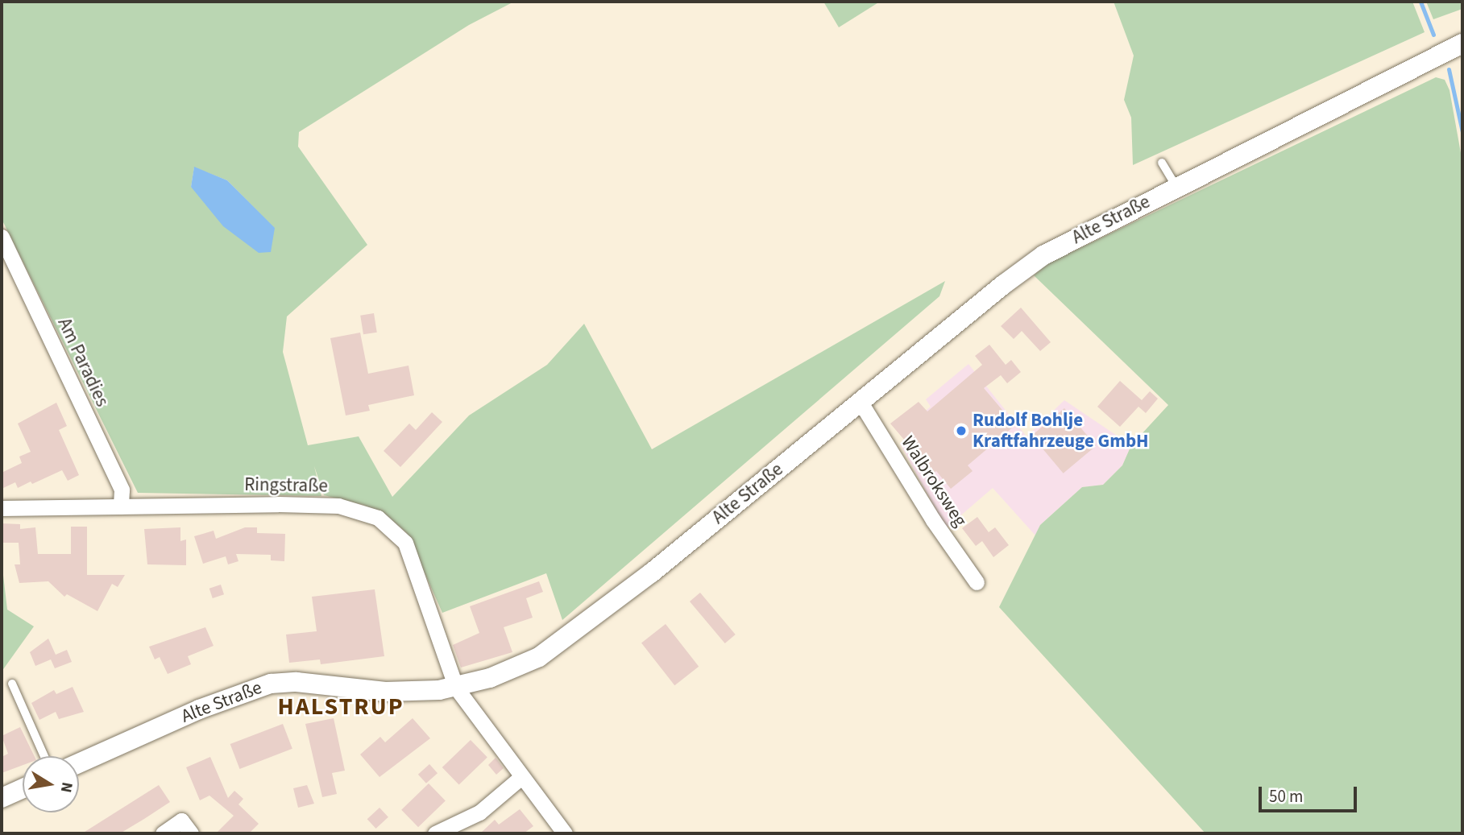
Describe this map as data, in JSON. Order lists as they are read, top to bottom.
{
  "streets": {
    "street": [
      "Alte Straße",
      "Am Paradies",
      "Walbroksweg",
      "Ringstraße"
    ]
  },
  "crossings": [
    ["Alte Straße", "Walbroksweg"],
    ["Alte Straße", "Ringstraße"],
    ["Am Paradies", "Ringstraße"]
  ],
  "districts": ["HALSTRUP"],
  "places": ["Rudolf Bohlje Kraftfahrzeuge GmbH"],
  "scale_bar": "50 m",
  "north": "right"
}
